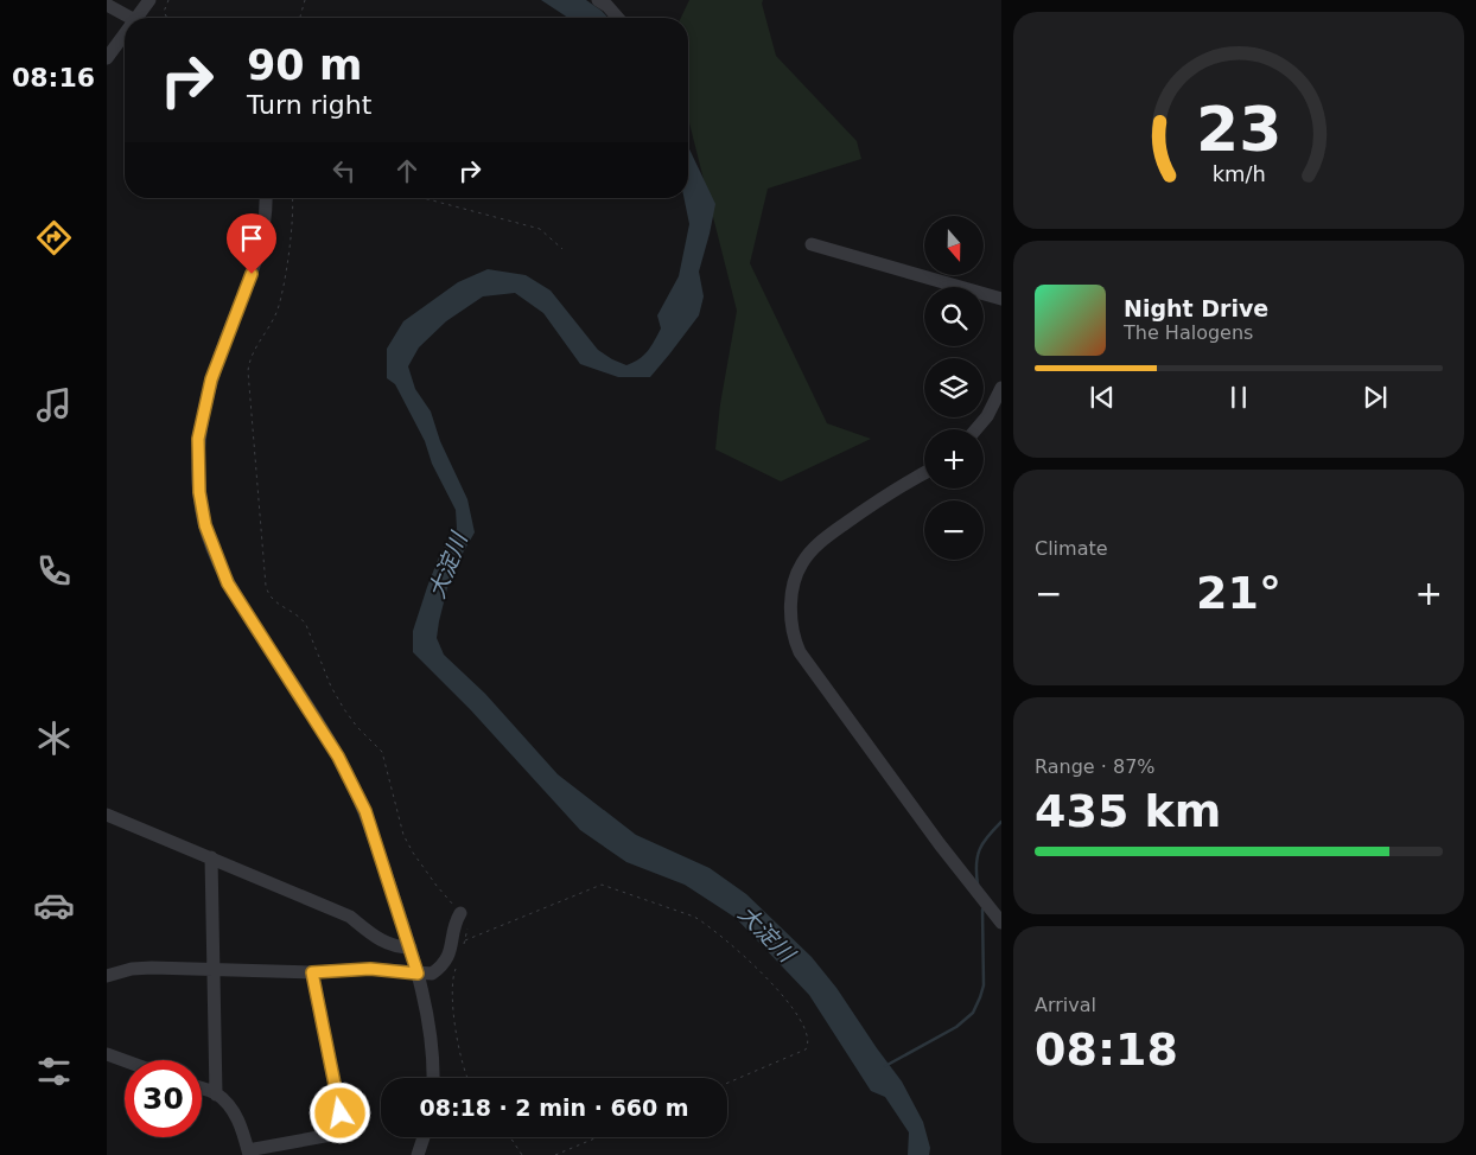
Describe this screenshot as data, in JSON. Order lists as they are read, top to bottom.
{
  "water": ["大淀川"],
  "north": "bottom",
  "page": {
    "tabs": "08:16",
    "turn": ["90 m", "Turn right"],
    "map_buttons": ["+", "−"],
    "song": ["Night Drive", "The Halogens"],
    "tile": [
      "Climate",
      ["Range · 87%", "435 km"],
      ["Arrival", "08:18"]
    ],
    "heat": ["−", "21°", "+"],
    "limit": "30",
    "trip": "08:18 · 2 min · 660 m",
    "gauge": ["23", "km/h"]
  }
}
